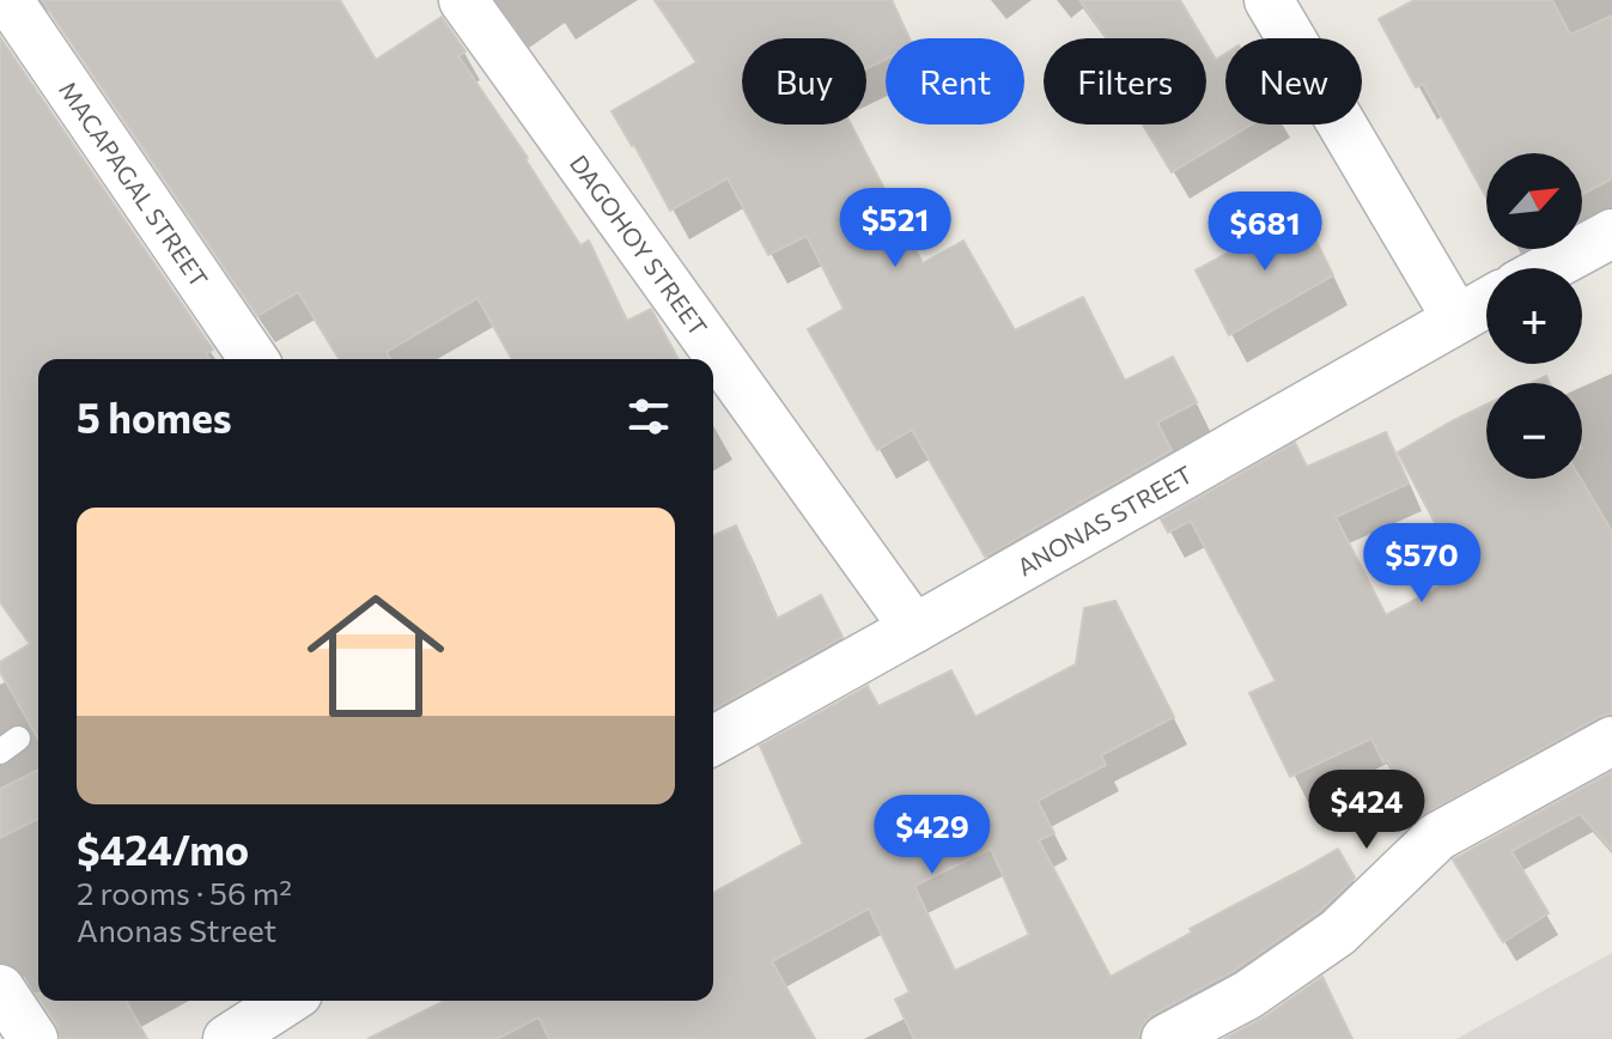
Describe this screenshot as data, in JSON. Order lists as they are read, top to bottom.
{
  "streets": {
    "street": ["MACAPAGAL STREET", "DAGOHOY STREET", "ANONAS STREET"]
  },
  "crossings": [
    ["DAGOHOY STREET", "ANONAS STREET"]
  ],
  "north": "top right",
  "page": {
    "chip": [
      "Buy",
      "Rent",
      "Filters",
      "New"
    ],
    "map_buttons": ["+", "−"],
    "price": [
      "$521",
      "$681",
      "$570",
      "$424",
      "$429"
    ],
    "heading": "5 homes",
    "list": [
      {
        "name": "$424/mo",
        "note": "2 rooms · 56 m² · Anonas Street"
      }
    ]
  }
}
